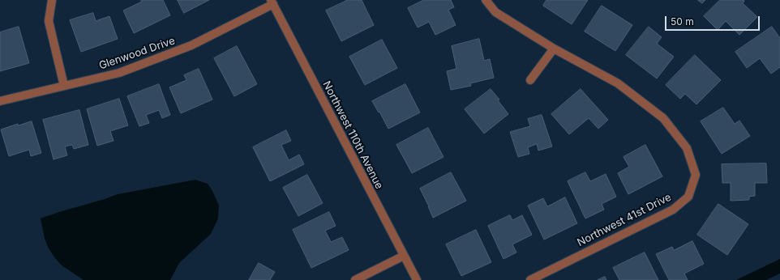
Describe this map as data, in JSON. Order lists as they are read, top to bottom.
{
  "streets": {
    "street": ["Glenwood Drive", "Northwest 110th Avenue", "Northwest 41st Drive"]
  },
  "crossings": [
    ["Glenwood Drive", "Northwest 110th Avenue"]
  ],
  "scale_bar": "50 m"
}
